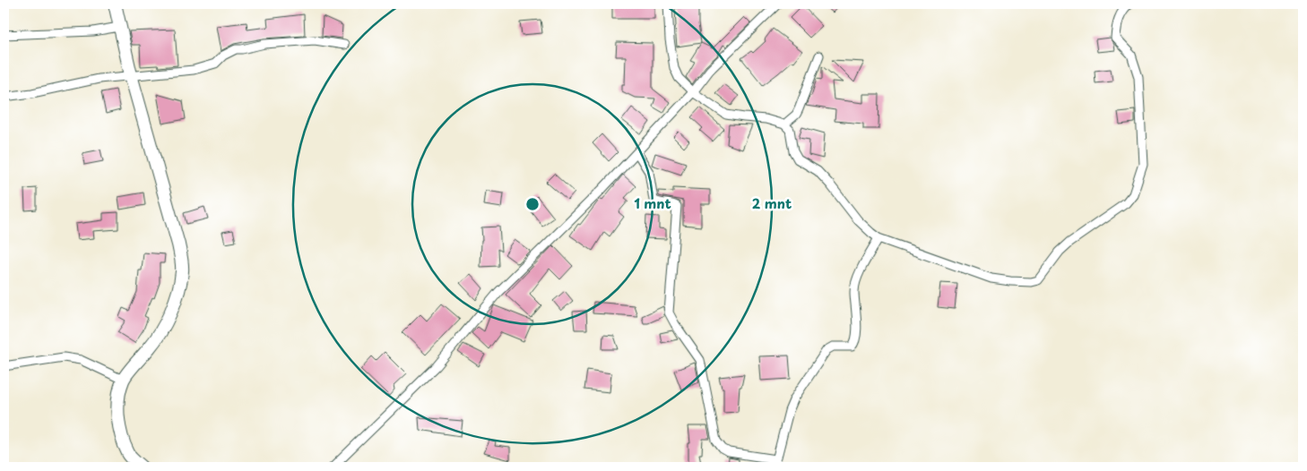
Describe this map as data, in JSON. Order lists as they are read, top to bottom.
{
  "rings": ["1 mnt", "2 mnt"]
}
